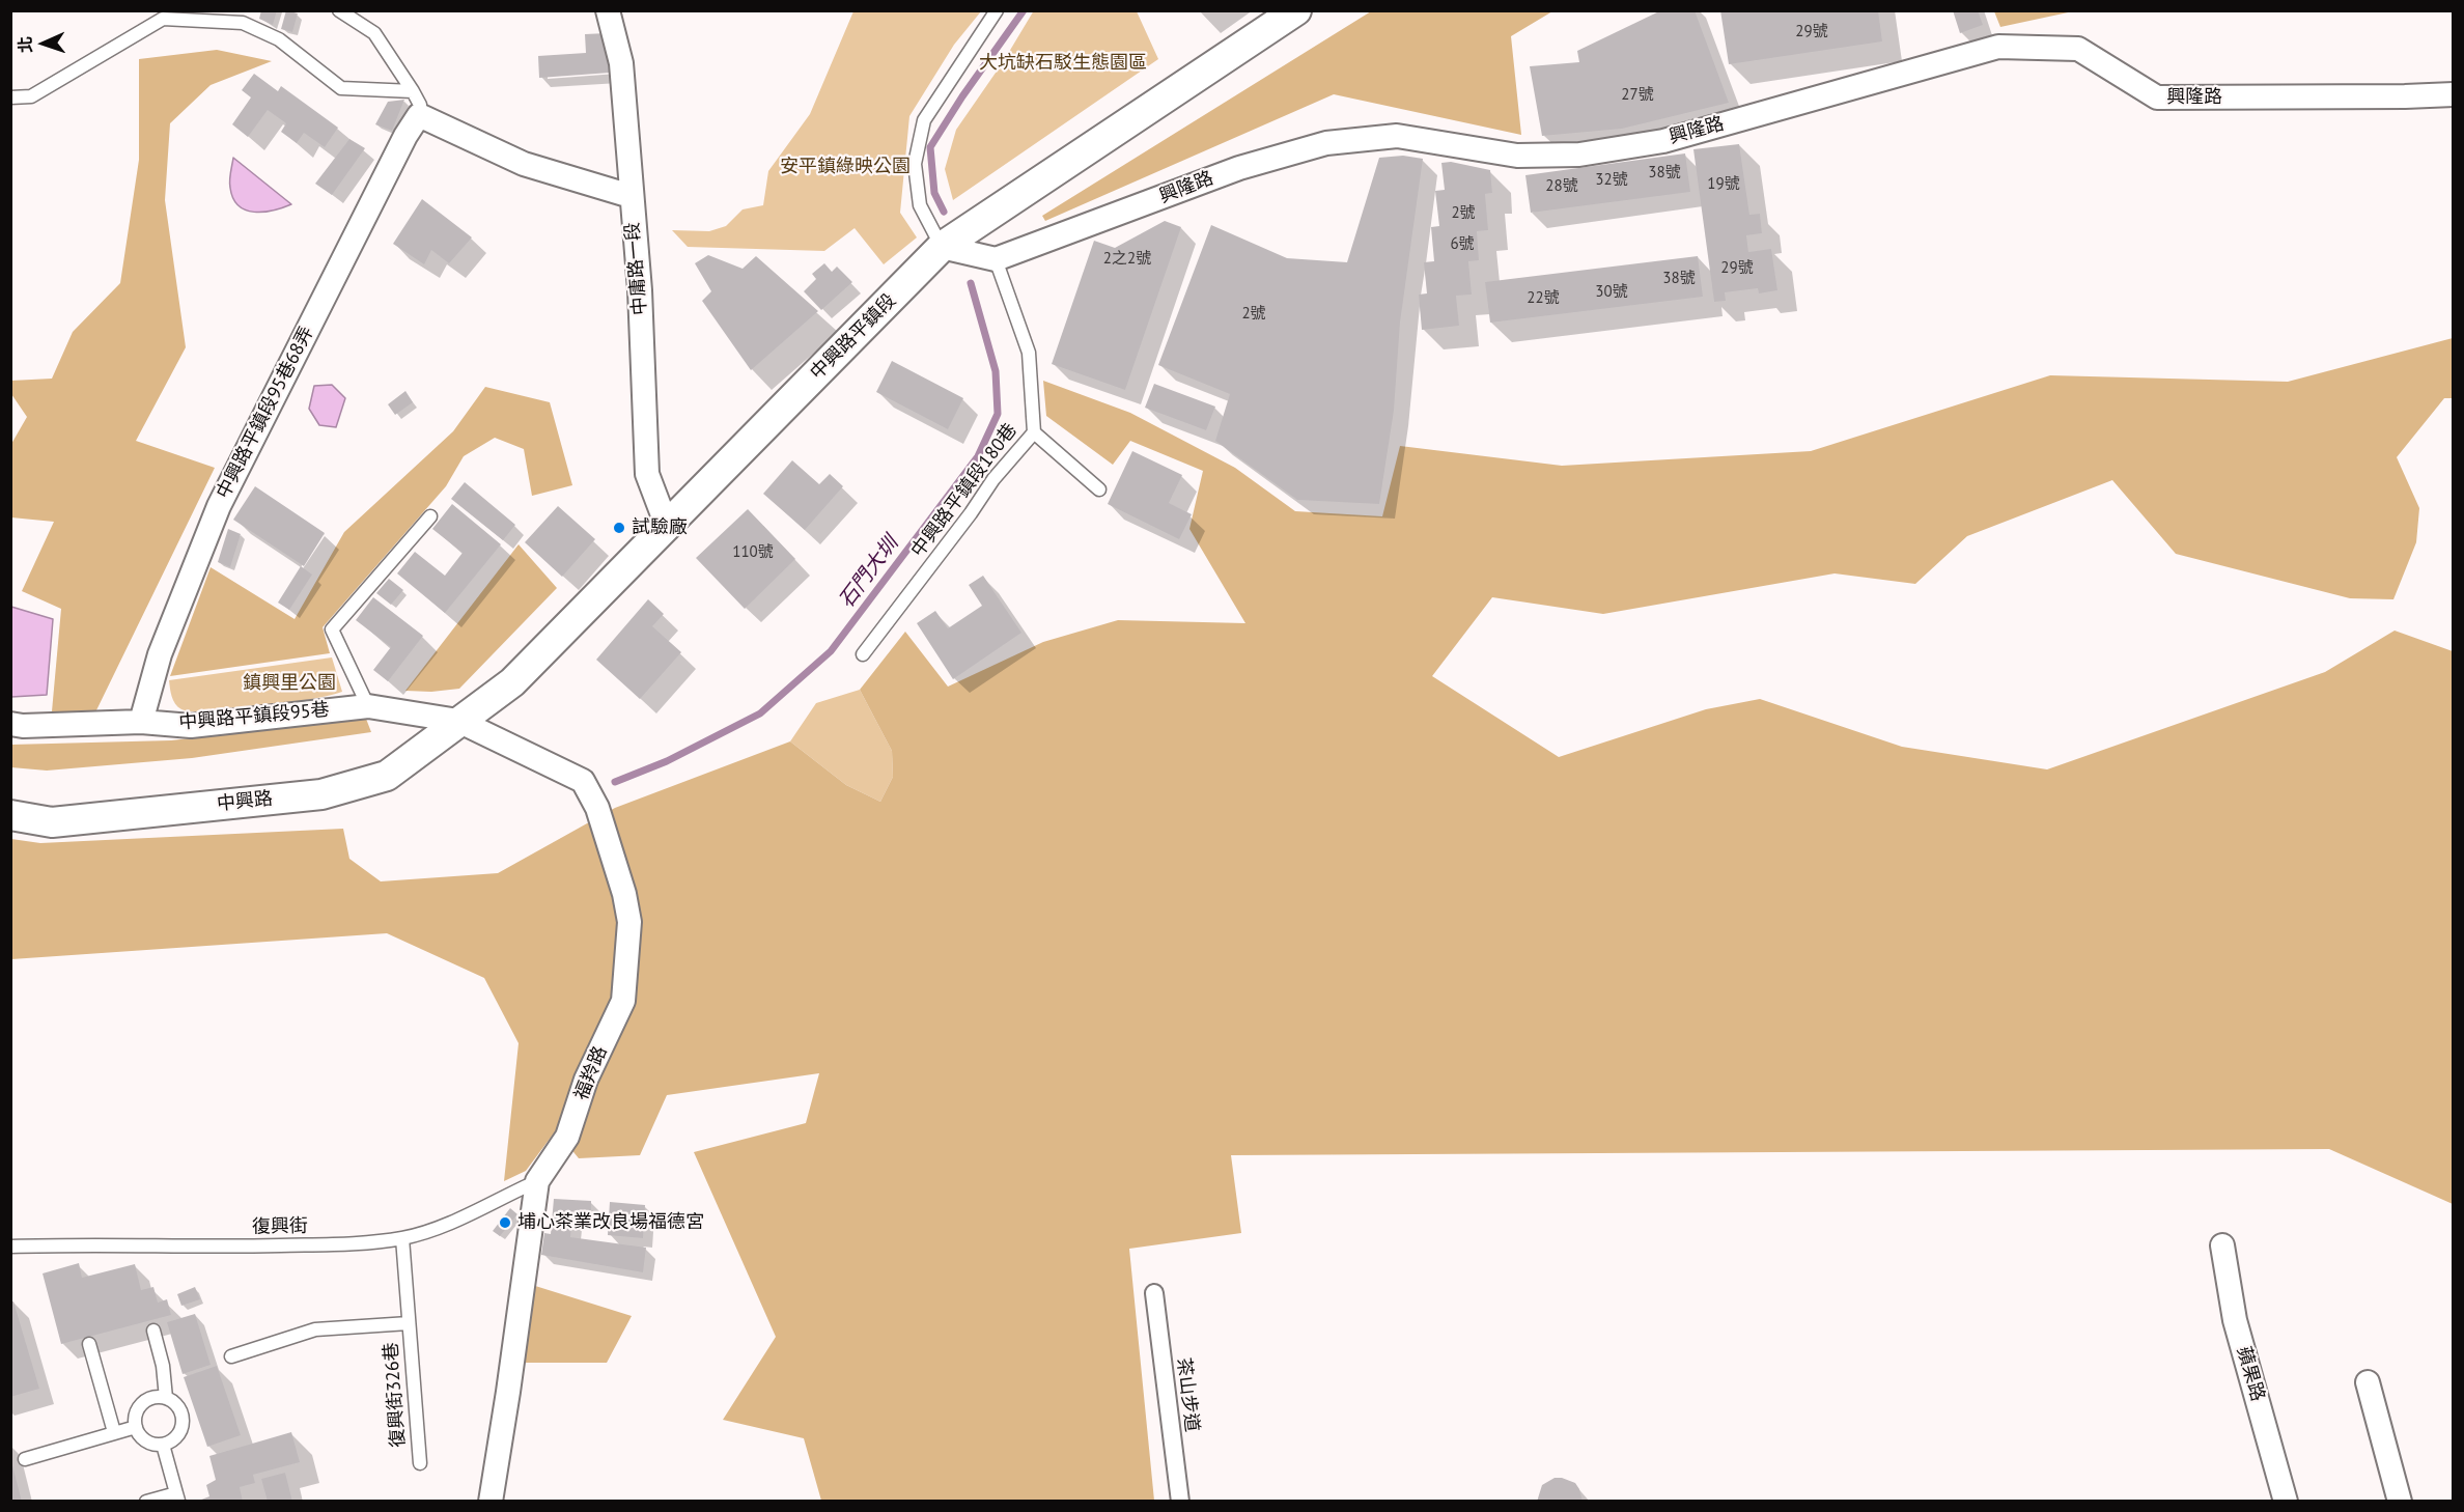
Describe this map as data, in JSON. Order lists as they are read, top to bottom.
{
  "streets": {
    "street": [
      "興隆路",
      "中庸路一段",
      "中興路平鎮段",
      "中興路平鎮段95巷68弄",
      "中興路平鎮段95巷",
      "中興路",
      "福羚路",
      "蘋果路",
      "茶山步道"
    ],
    "lane": ["中興路平鎮段180巷", "復興街", "復興街326巷"]
  },
  "crossings": [
    ["興隆路", "中興路平鎮段180巷"],
    ["中庸路一段", "中興路平鎮段"],
    ["中興路平鎮段", "中興路平鎮段95巷"],
    ["中興路平鎮段", "中興路"],
    ["中興路平鎮段", "福羚路"],
    ["中興路平鎮段95巷68弄", "中興路平鎮段95巷"],
    ["中興路平鎮段95巷", "中興路"],
    ["中興路平鎮段95巷", "福羚路"],
    ["中興路", "福羚路"],
    ["福羚路", "復興街"],
    ["復興街", "復興街326巷"]
  ],
  "water": ["石門大圳"],
  "parks": ["大坑缺石駁生態園區", "安平鎮綠映公園", "鎮興里公園"],
  "places": ["試驗廠", "埔心茶業改良場福德宮"],
  "house_numbers": [
    "29號",
    "27號",
    "38號",
    "32號",
    "19號",
    "28號",
    "2號",
    "6號",
    "2之2號",
    "29號",
    "38號",
    "30號",
    "22號",
    "2號",
    "110號"
  ],
  "north": "left"
}
